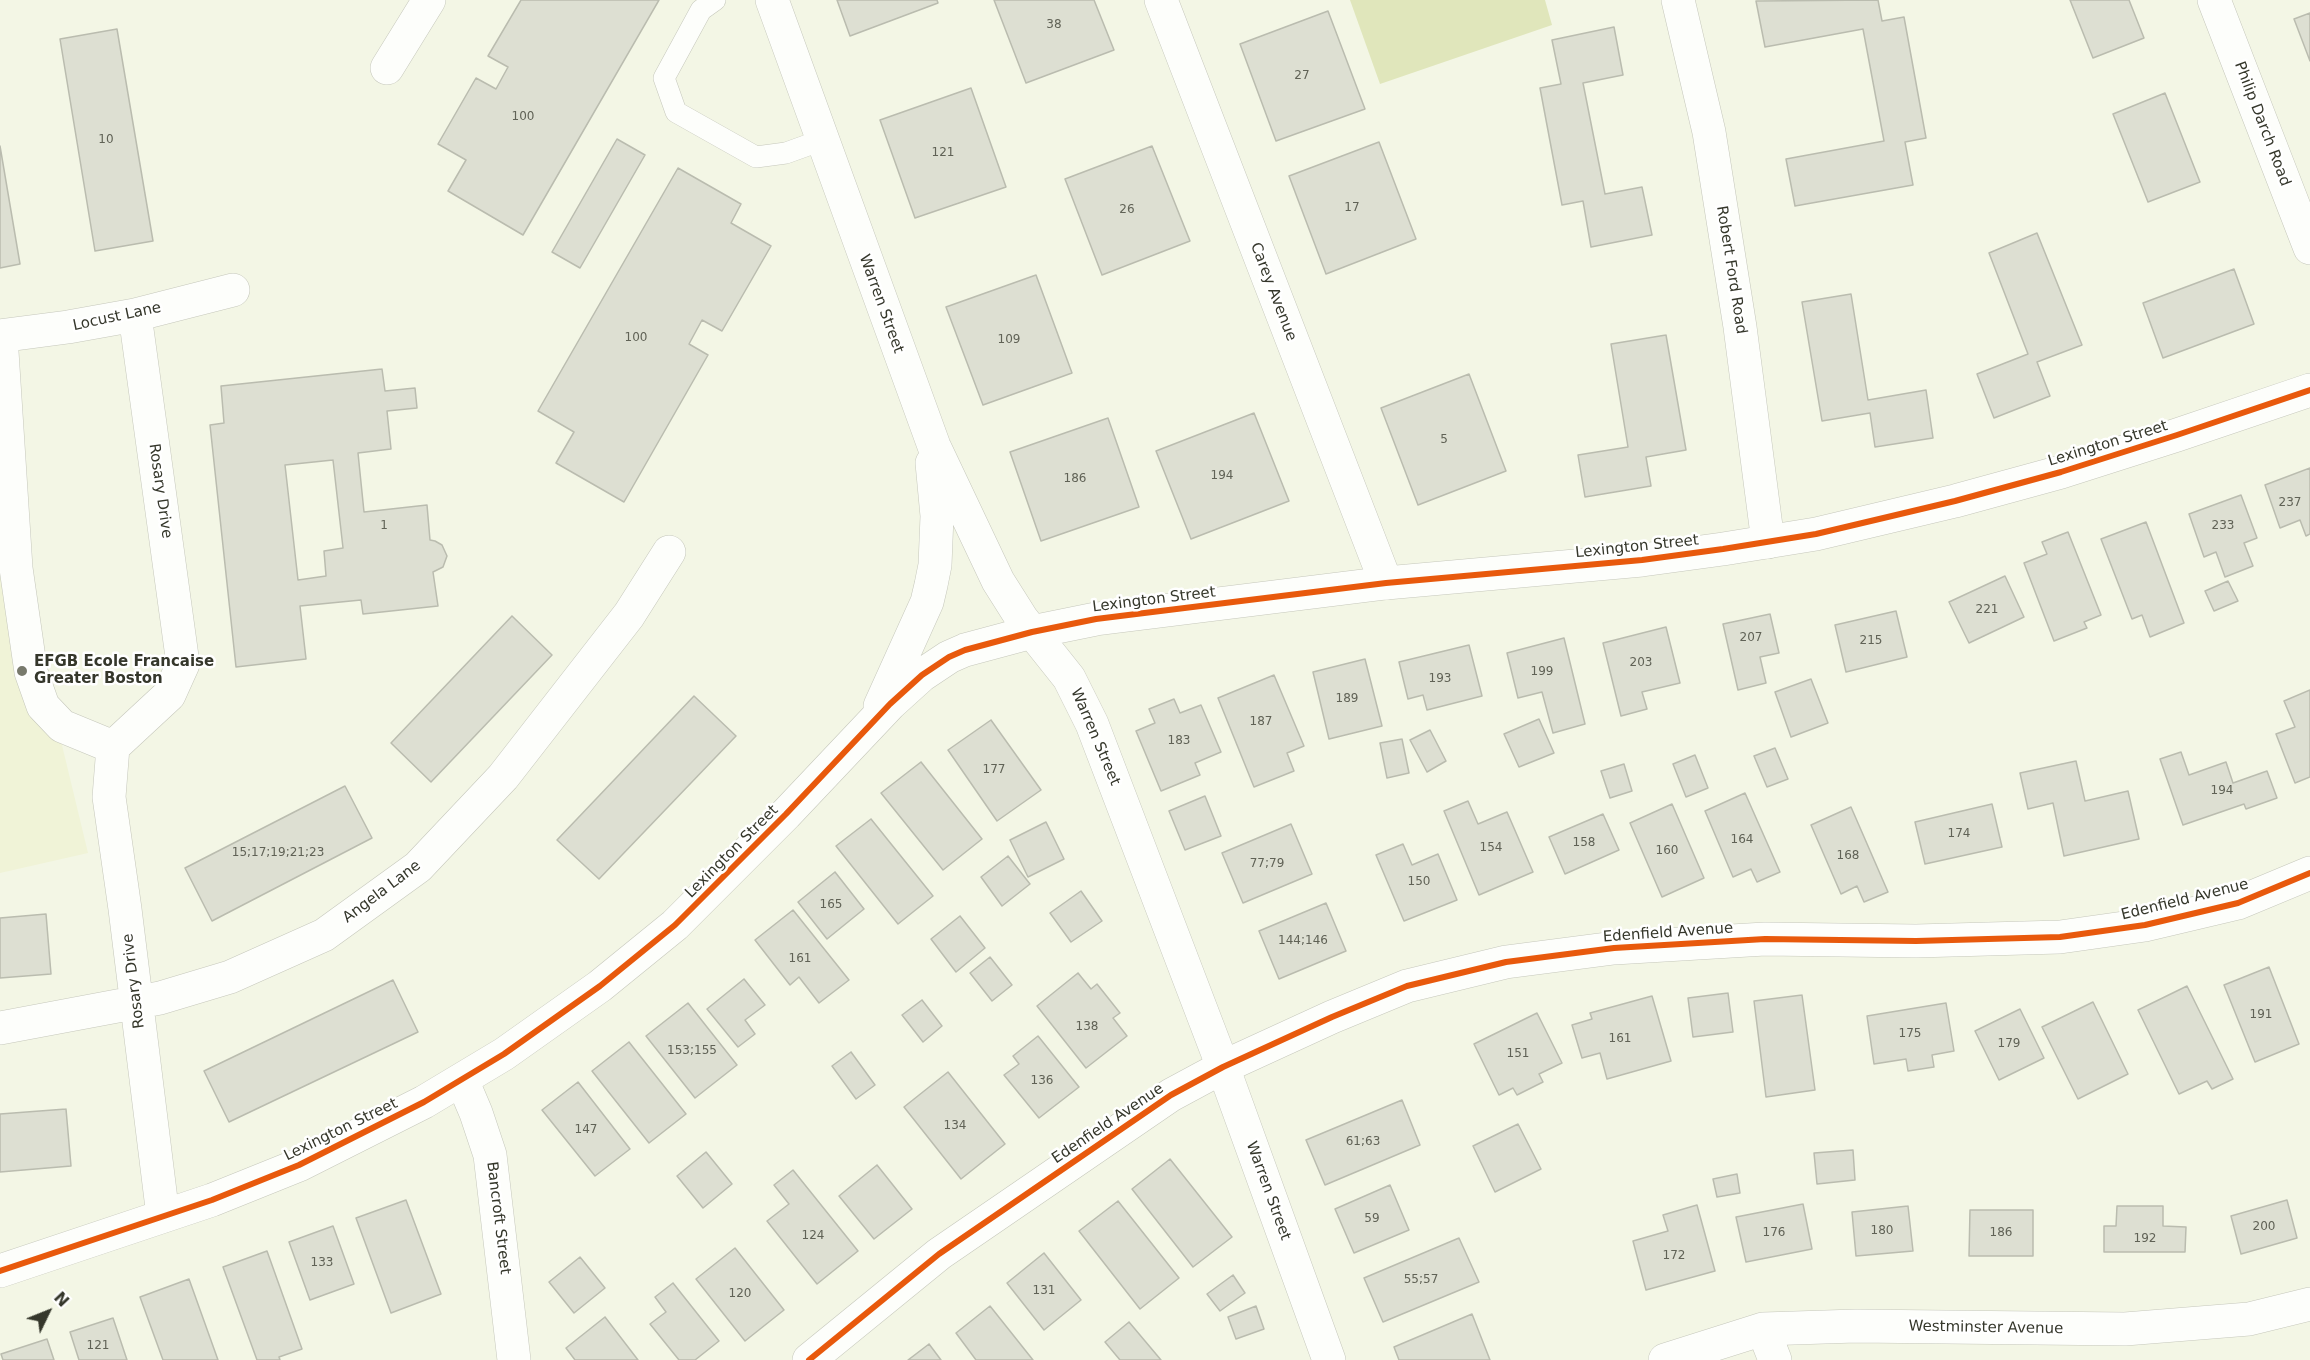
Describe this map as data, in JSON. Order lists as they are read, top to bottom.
{
  "streets": {
    "street": [
      "Philip Darch Road",
      "Robert Ford Road",
      "Carey Avenue",
      "Warren Street",
      "Locust Lane",
      "Lexington Street",
      "Rosary Drive",
      "Angela Lane",
      "Edenfield Avenue",
      "Bancroft Street",
      "Westminster Avenue"
    ]
  },
  "crossings": [
    ["Robert Ford Road", "Lexington Street"],
    ["Carey Avenue", "Lexington Street"],
    ["Warren Street", "Lexington Street"],
    ["Warren Street", "Edenfield Avenue"],
    ["Locust Lane", "Rosary Drive"],
    ["Lexington Street", "Rosary Drive"],
    ["Lexington Street", "Bancroft Street"],
    ["Rosary Drive", "Angela Lane"]
  ],
  "places": ["EFGB Ecole Francaise Greater Boston"],
  "house_numbers": [
    "38",
    "27",
    "100",
    "10",
    "121",
    "17",
    "26",
    "100",
    "109",
    "5",
    "194",
    "186",
    "237",
    "1",
    "233",
    "221",
    "207",
    "215",
    "203",
    "199",
    "193",
    "189",
    "187",
    "183",
    "177",
    "194",
    "174",
    "164",
    "158",
    "154",
    "160",
    "15;17;19;21;23",
    "168",
    "77;79",
    "150",
    "165",
    "144;146",
    "161",
    "191",
    "138",
    "175",
    "161",
    "179",
    "153;155",
    "151",
    "136",
    "134",
    "147",
    "61;63",
    "59",
    "200",
    "180",
    "176",
    "186",
    "124",
    "192",
    "172",
    "133",
    "55;57",
    "131",
    "120",
    "121"
  ],
  "north": "top right"
}
